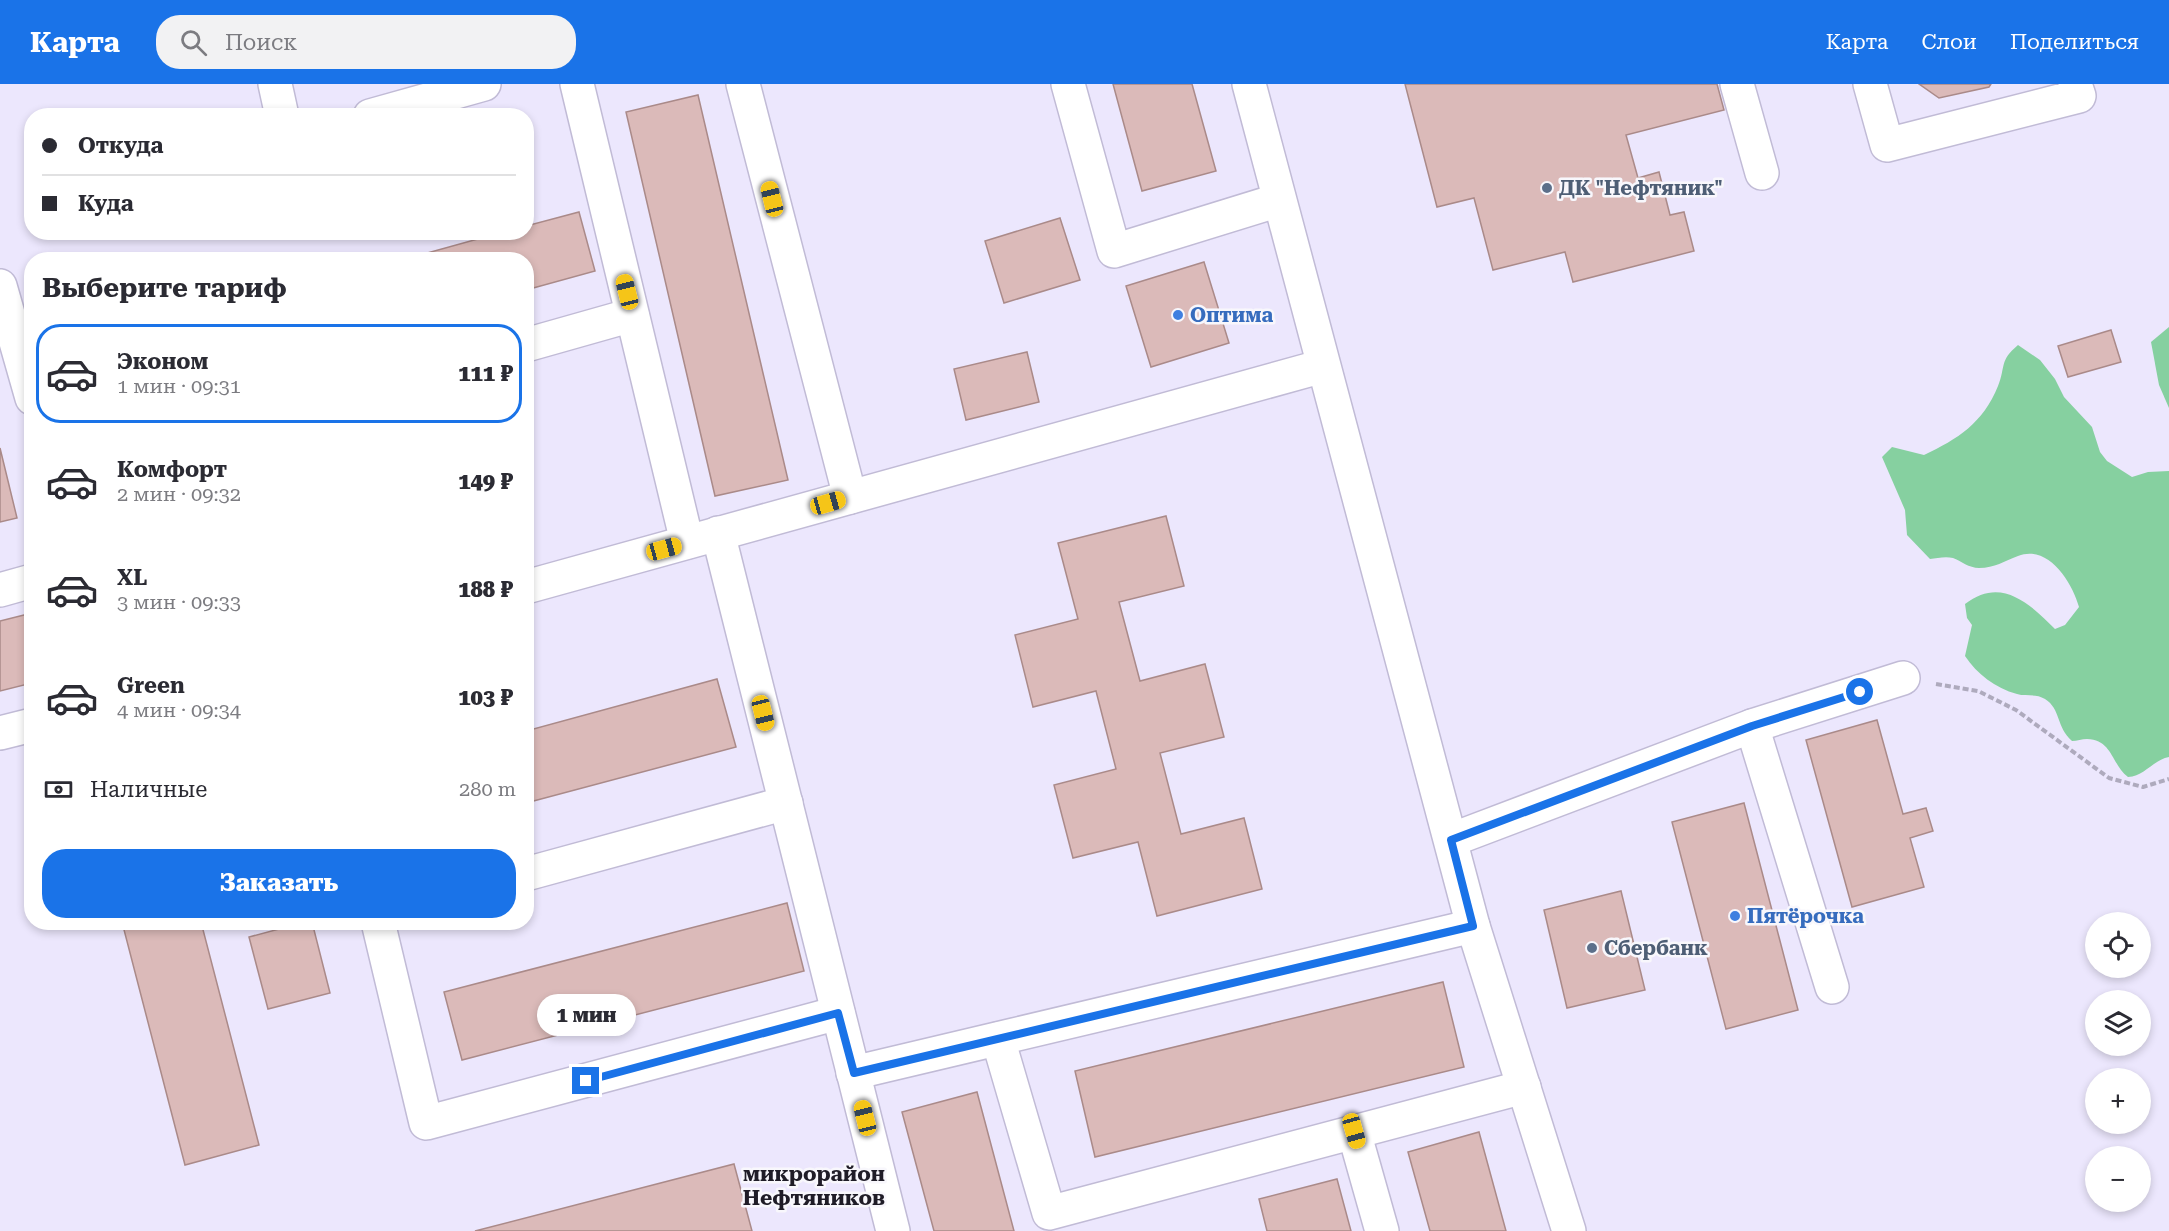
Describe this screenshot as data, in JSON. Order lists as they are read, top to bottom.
{
  "districts": ["микрорайон Нефтяников"],
  "places": [
    "ДК \"Нефтяник\"",
    "Оптима",
    "Пятёрочка",
    "Сбербанк"
  ],
  "page": {
    "header": "Карта",
    "search": "Поиск",
    "nav": ["Карта", "Слои", "Поделиться"],
    "banner": ["Откуда", "Куда"],
    "heading": "Выберите тариф",
    "list": [
      {
        "name": "Эконом",
        "note": "1 мин · 09:31",
        "value": "111 ₽"
      },
      {
        "name": "Комфорт",
        "note": "2 мин · 09:32",
        "value": "149 ₽"
      },
      {
        "name": "XL",
        "note": "3 мин · 09:33",
        "value": "188 ₽"
      },
      {
        "name": "Green",
        "note": "4 мин · 09:34",
        "value": "103 ₽"
      }
    ],
    "pay": ["Наличные", "280 m"],
    "buttons": "Заказать",
    "map_buttons": ["+", "−"],
    "bubble": "1 мин"
  }
}
